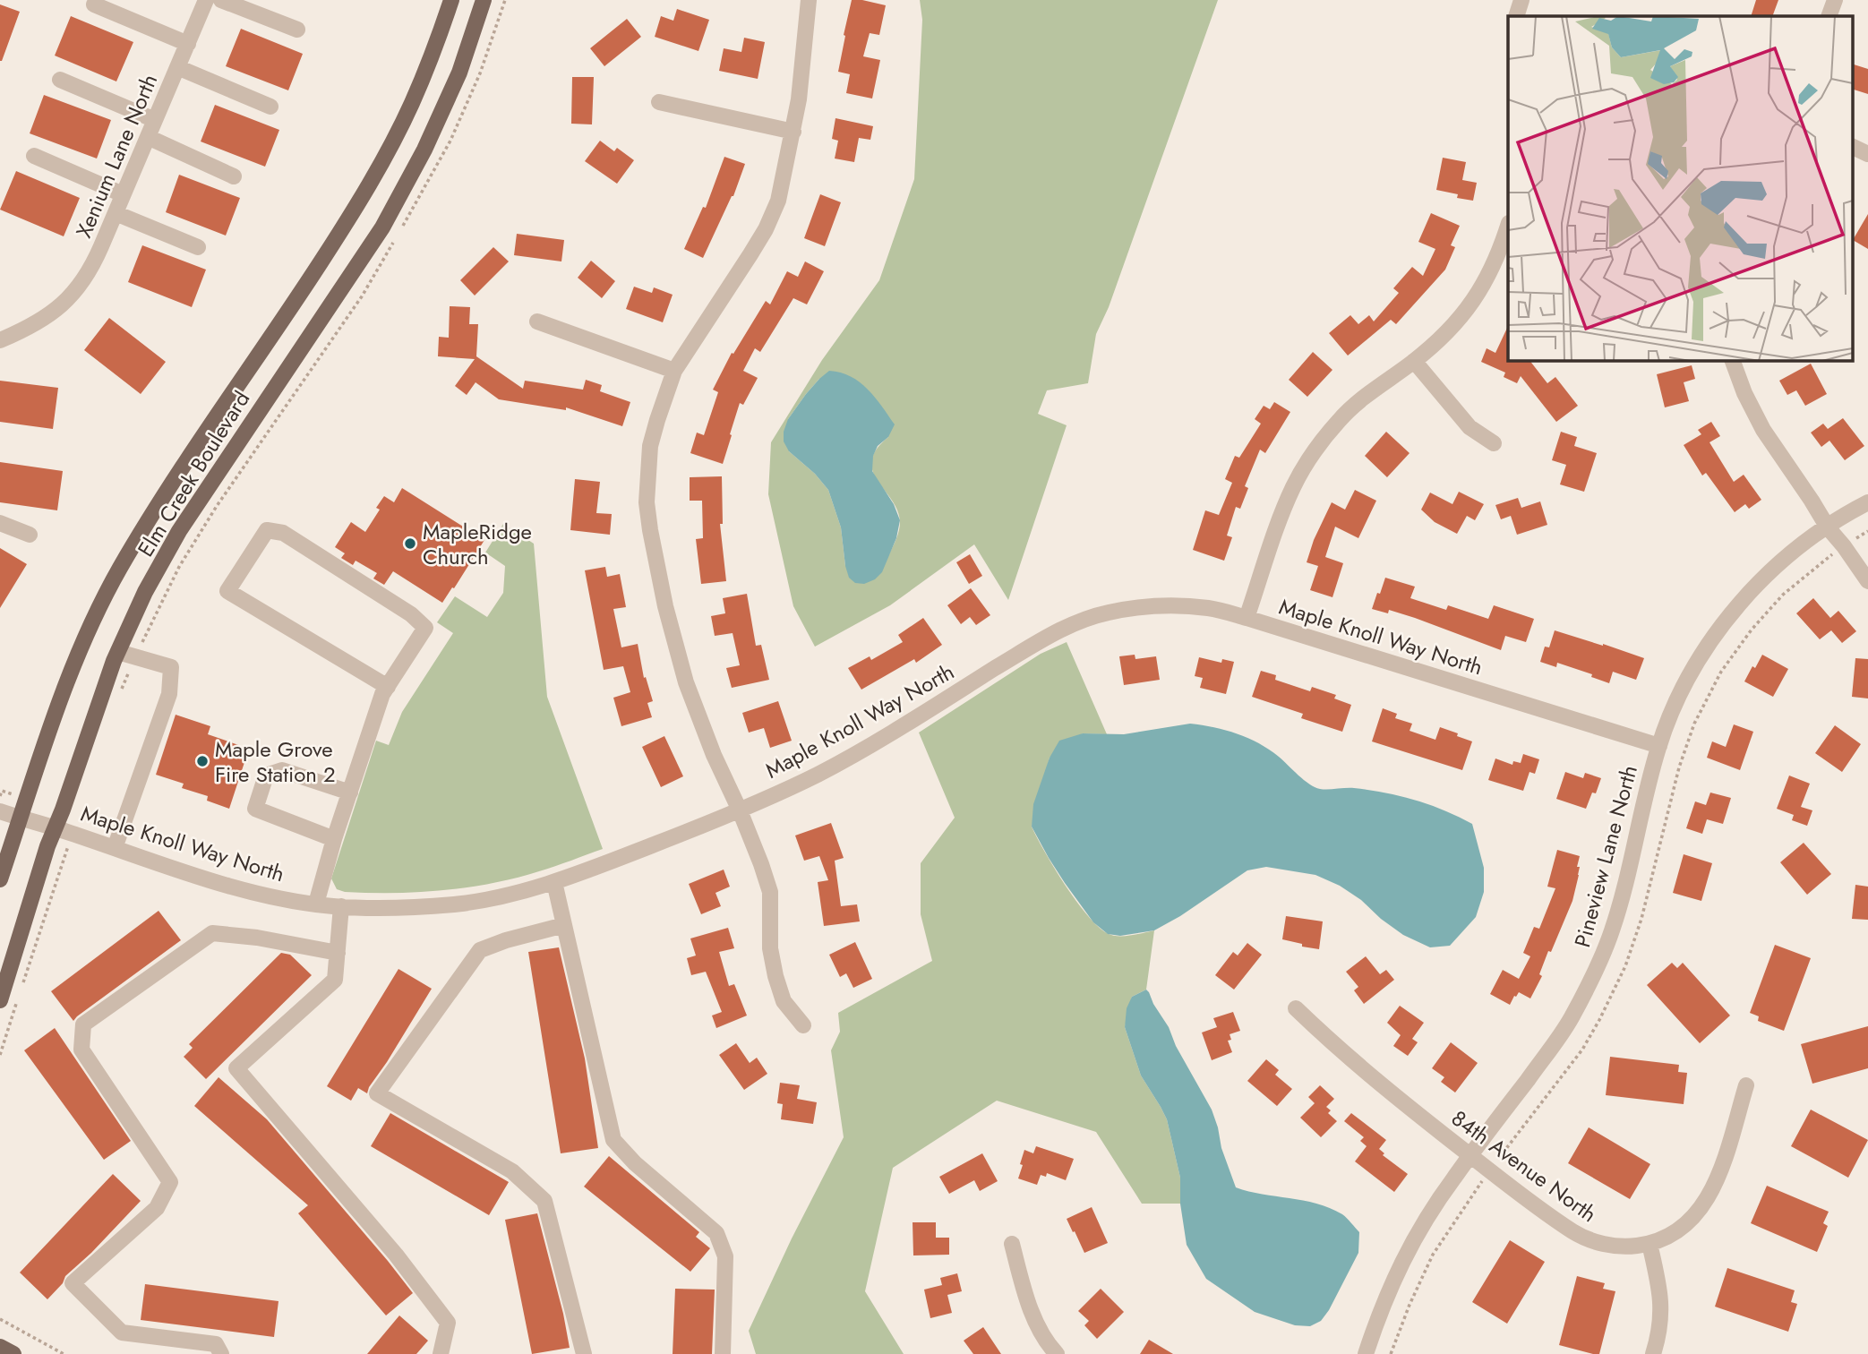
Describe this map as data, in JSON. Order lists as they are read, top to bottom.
{
  "streets": {
    "main road": ["Elm Creek Boulevard"],
    "street": [
      "Xenium Lane North",
      "Maple Knoll Way North",
      "Pineview Lane North",
      "84th Avenue North"
    ]
  },
  "crossings": [
    ["Elm Creek Boulevard", "Maple Knoll Way North"],
    ["Maple Knoll Way North", "Pineview Lane North"],
    ["Pineview Lane North", "84th Avenue North"]
  ],
  "places": ["MapleRidge Church", "Maple Grove Fire Station 2"]
}
